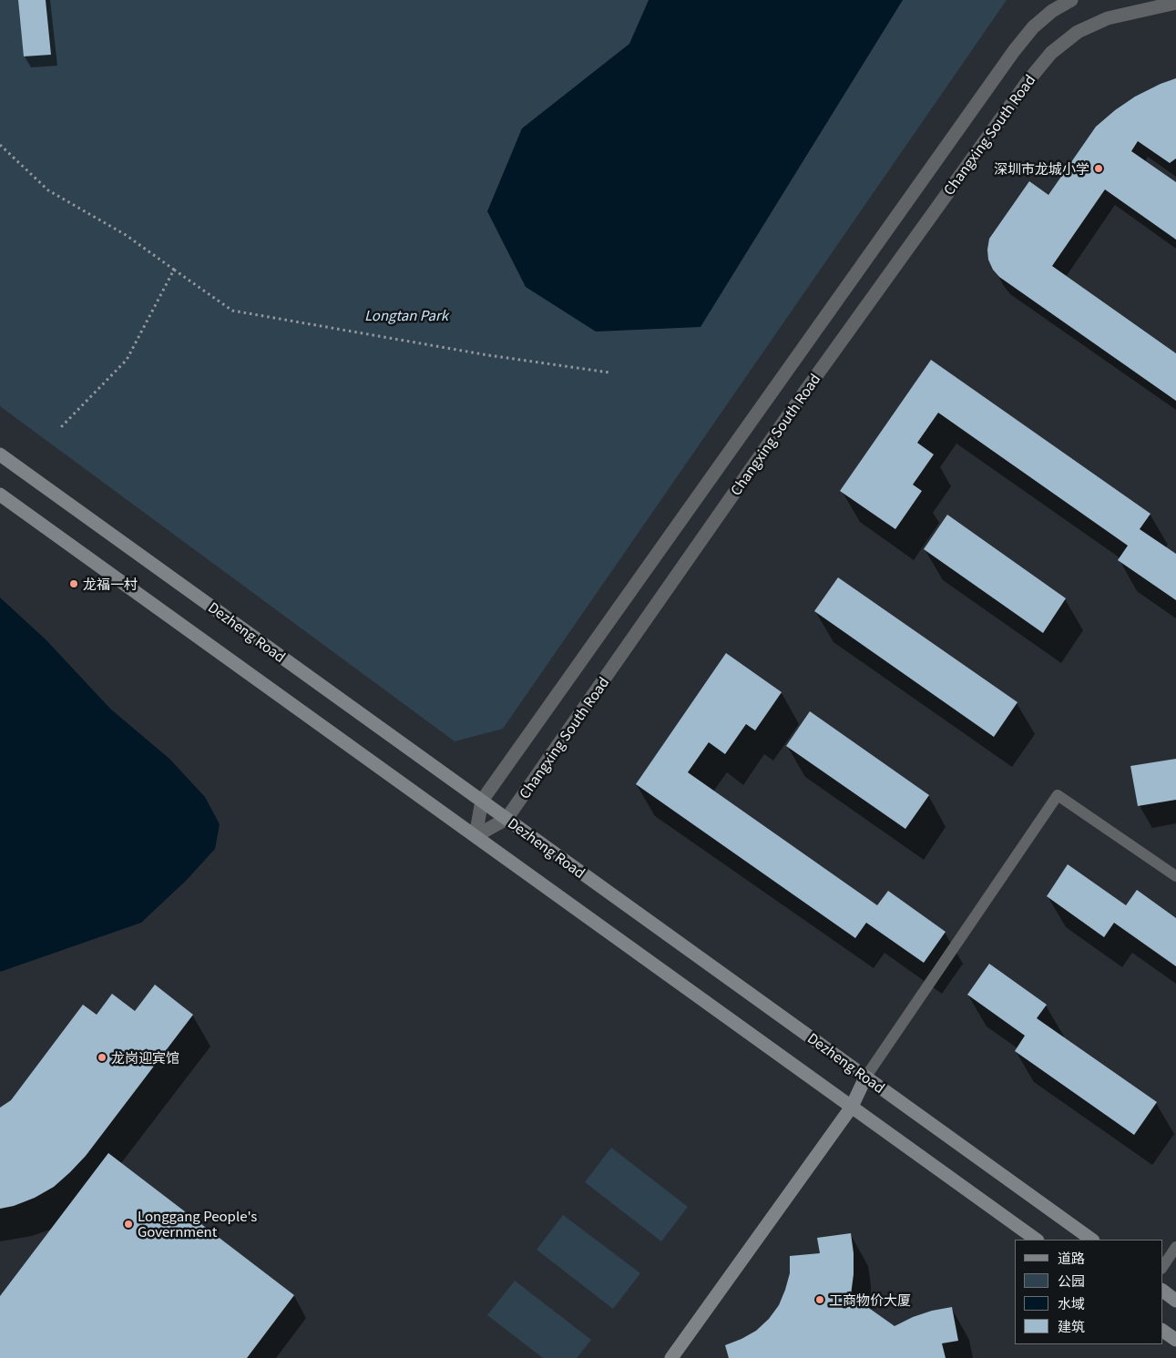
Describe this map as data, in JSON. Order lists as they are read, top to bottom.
{
  "streets": {
    "main road": ["Dezheng Road"],
    "street": ["Changxing South Road"]
  },
  "crossings": [
    ["Changxing South Road", "Dezheng Road"]
  ],
  "parks": ["Longtan Park"],
  "places": [
    "深圳市龙城小学",
    "龙福一村",
    "龙岗迎宾馆",
    "Longgang People's Government",
    "工商物价大厦"
  ],
  "legend": [
    "道路",
    "公园",
    "水域",
    "建筑"
  ]
}
